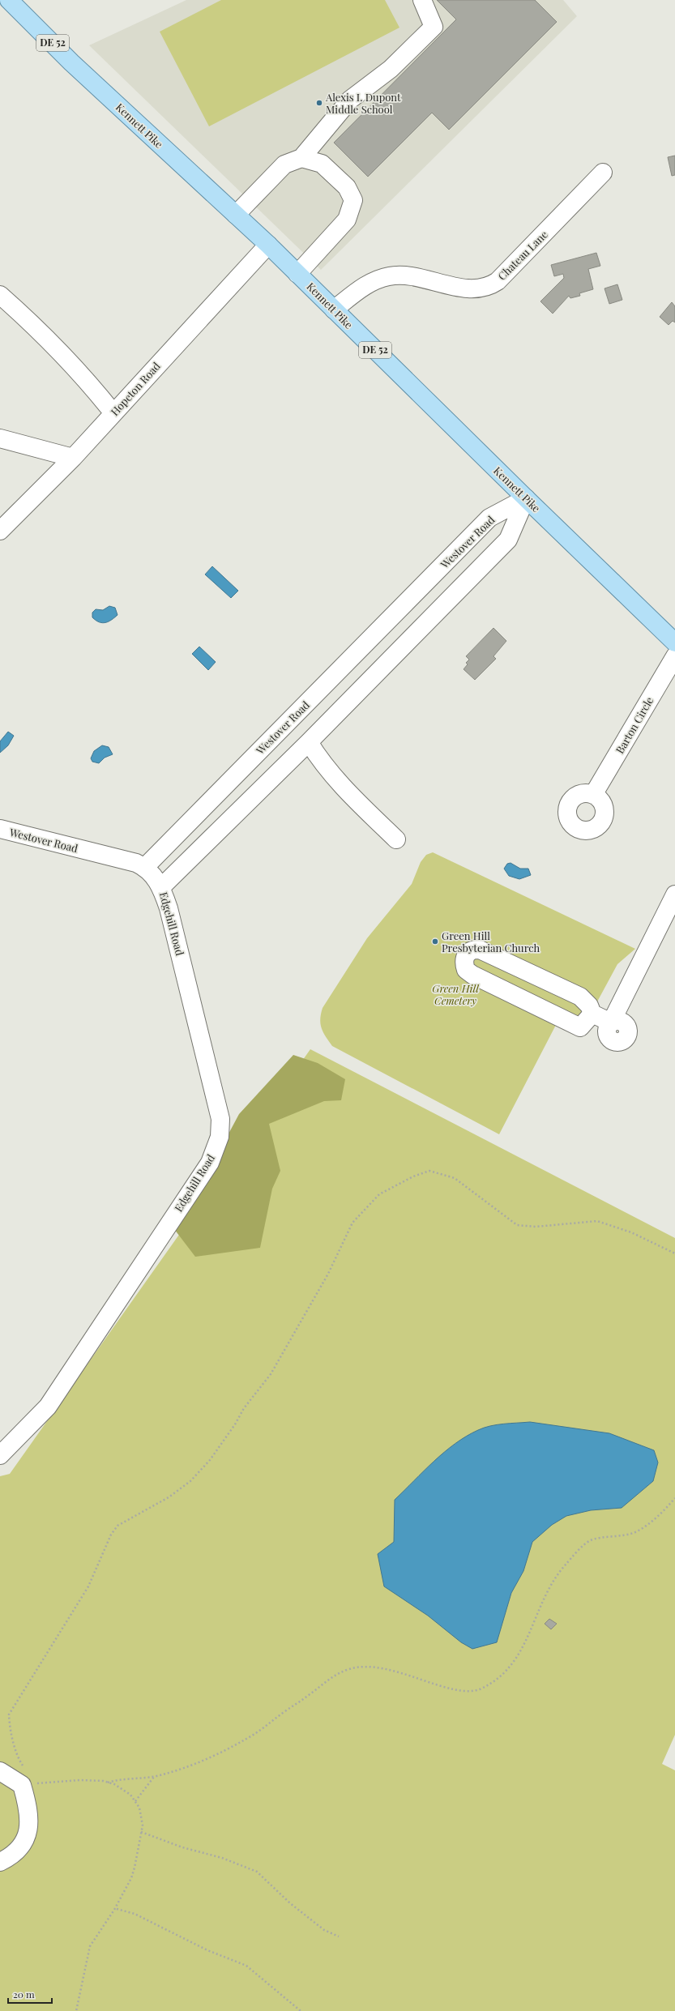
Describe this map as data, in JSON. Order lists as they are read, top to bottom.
{
  "streets": {
    "main road": ["DE 52", "Kennett Pike"],
    "street": [
      "Chateau Lane",
      "Hopeton Road",
      "Westover Road",
      "Barton Circle",
      "Edgehill Road"
    ]
  },
  "crossings": [
    ["Kennett Pike", "Chateau Lane"],
    ["Kennett Pike", "Hopeton Road"],
    ["Kennett Pike", "Westover Road"],
    ["Westover Road", "Edgehill Road"]
  ],
  "parks": ["Green Hill Cemetery"],
  "places": ["Alexis I. Dupont Middle School", "Green Hill Presbyterian Church"],
  "scale_bar": "20 m"
}
